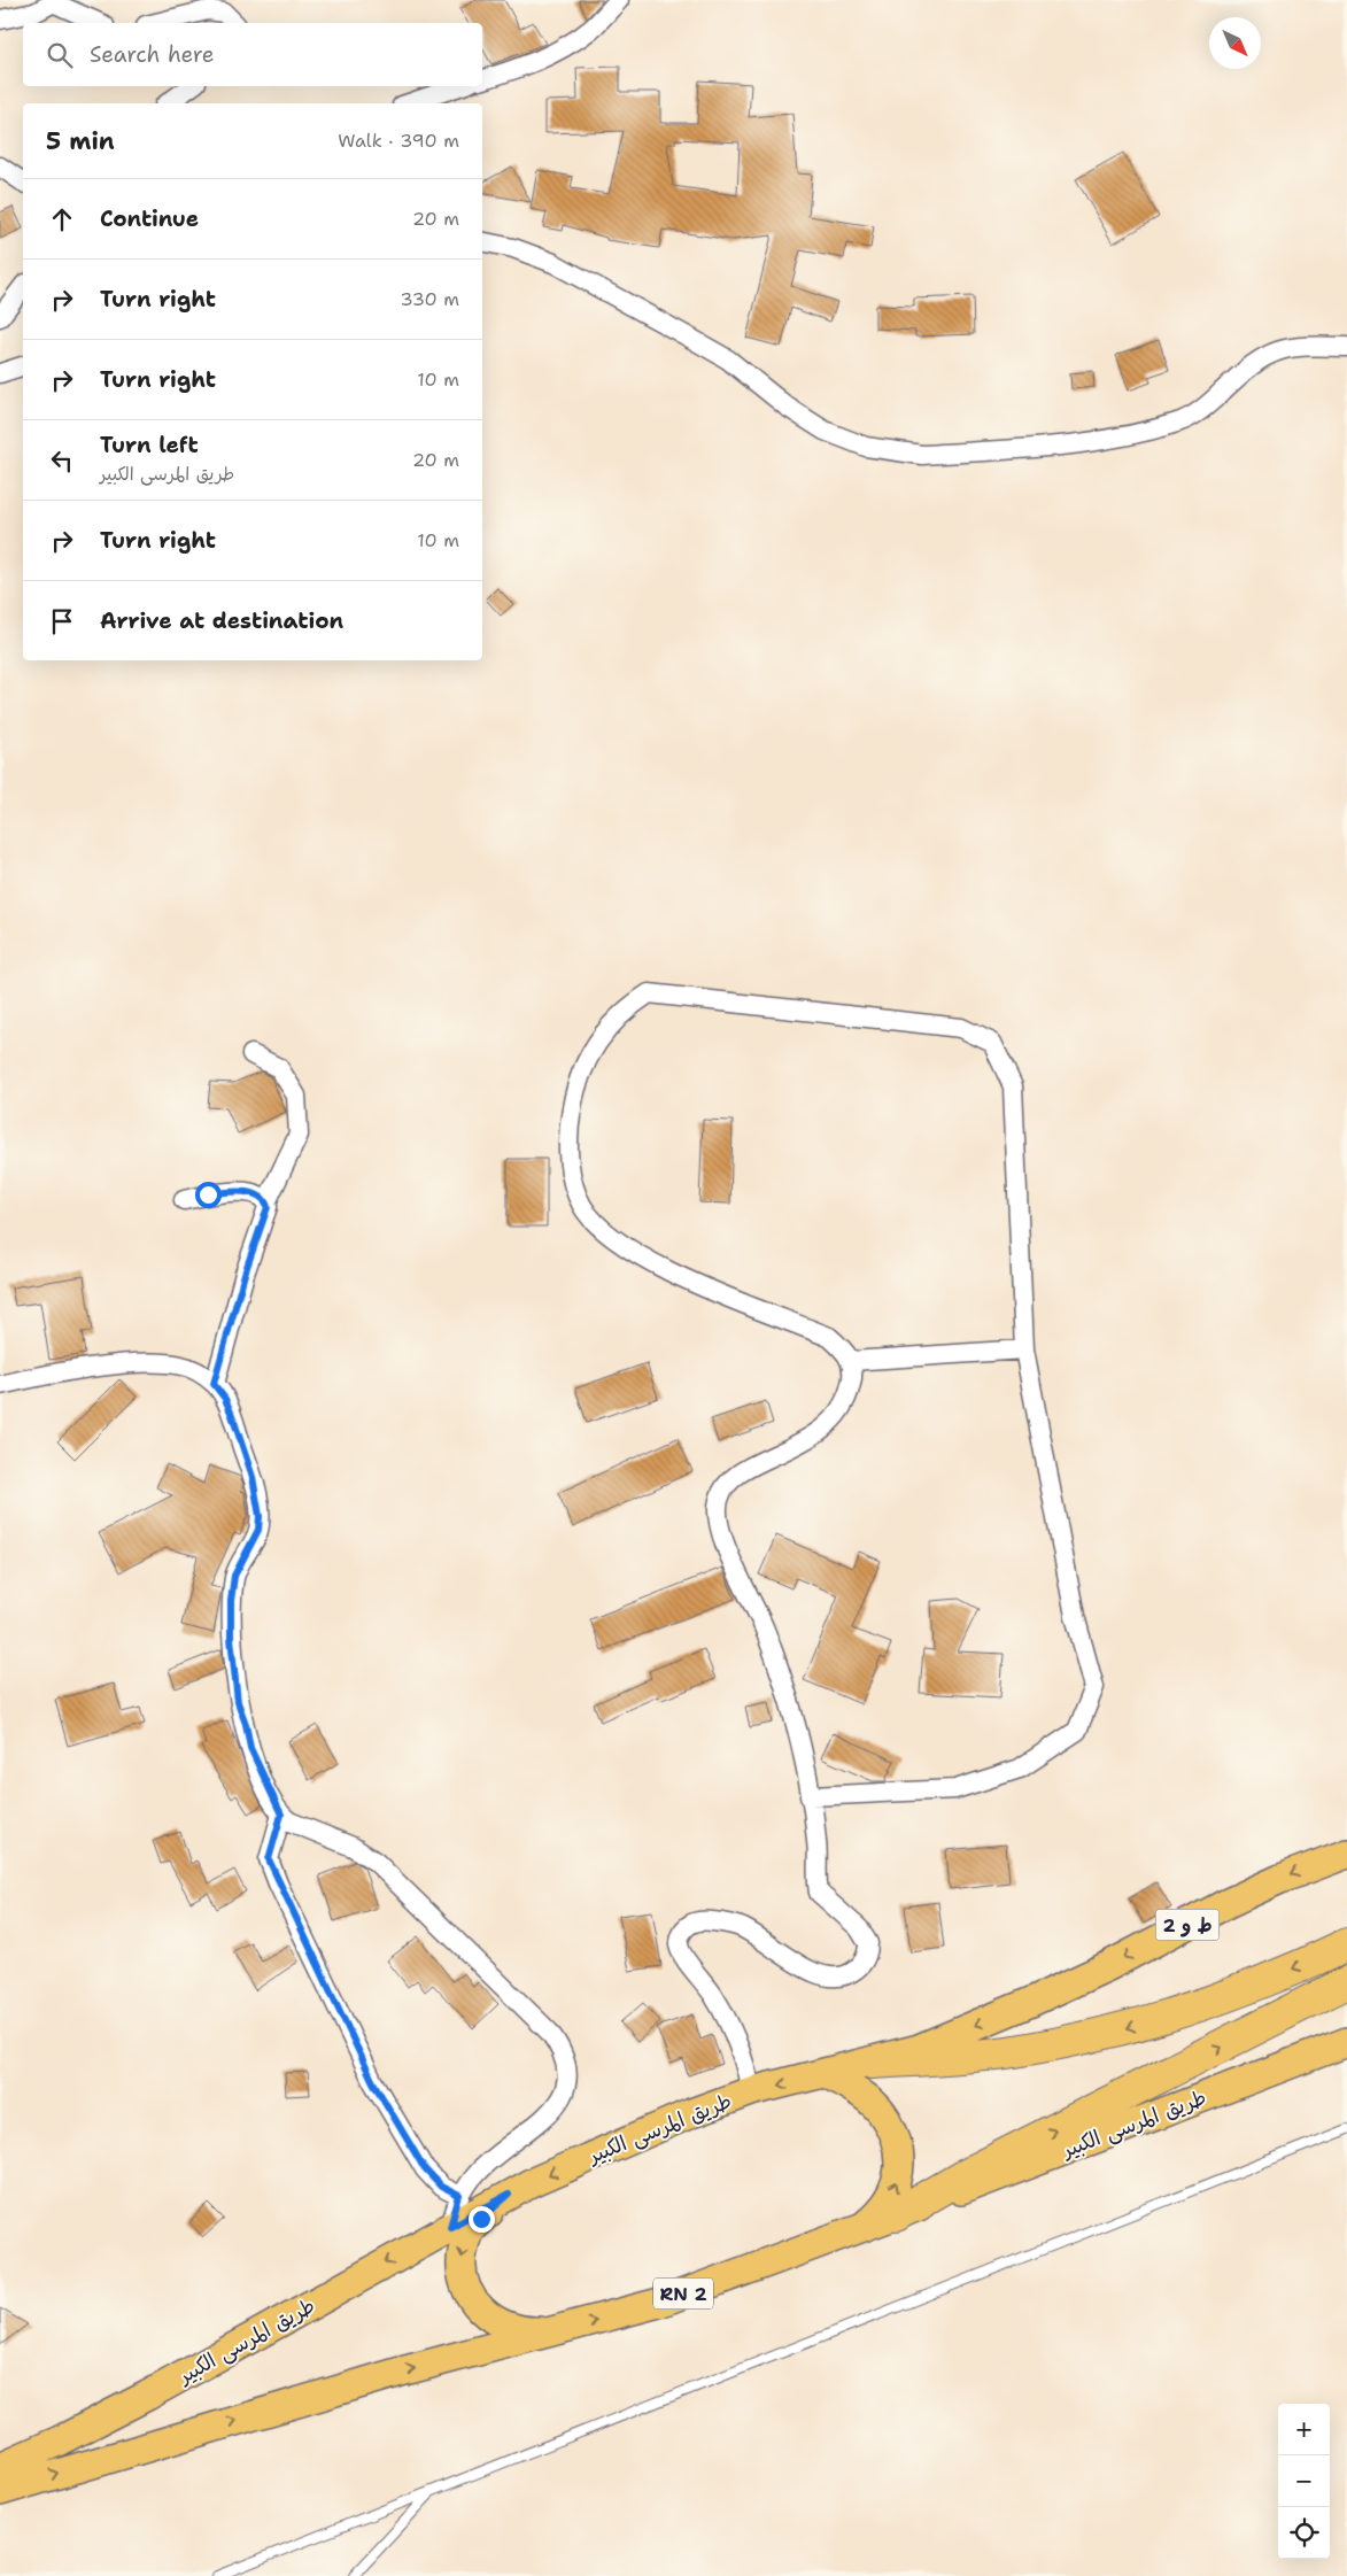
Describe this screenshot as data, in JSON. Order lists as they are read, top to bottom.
{
  "streets": {
    "main road": ["ط و 2", "طريق المرسى الكبير", "RN 2"]
  },
  "north": "bottom right",
  "page": {
    "search": "Search here",
    "heading": ["5 min", "Walk · 390 m"],
    "list": [
      ["Continue", "20 m"],
      ["Turn right", "330 m"],
      ["Turn right", "10 m"],
      ["Turn left", "طريق المرسى الكبير", "20 m"],
      ["Turn right", "10 m"],
      "Arrive at destination"
    ],
    "map_buttons": ["+", "−"]
  }
}
